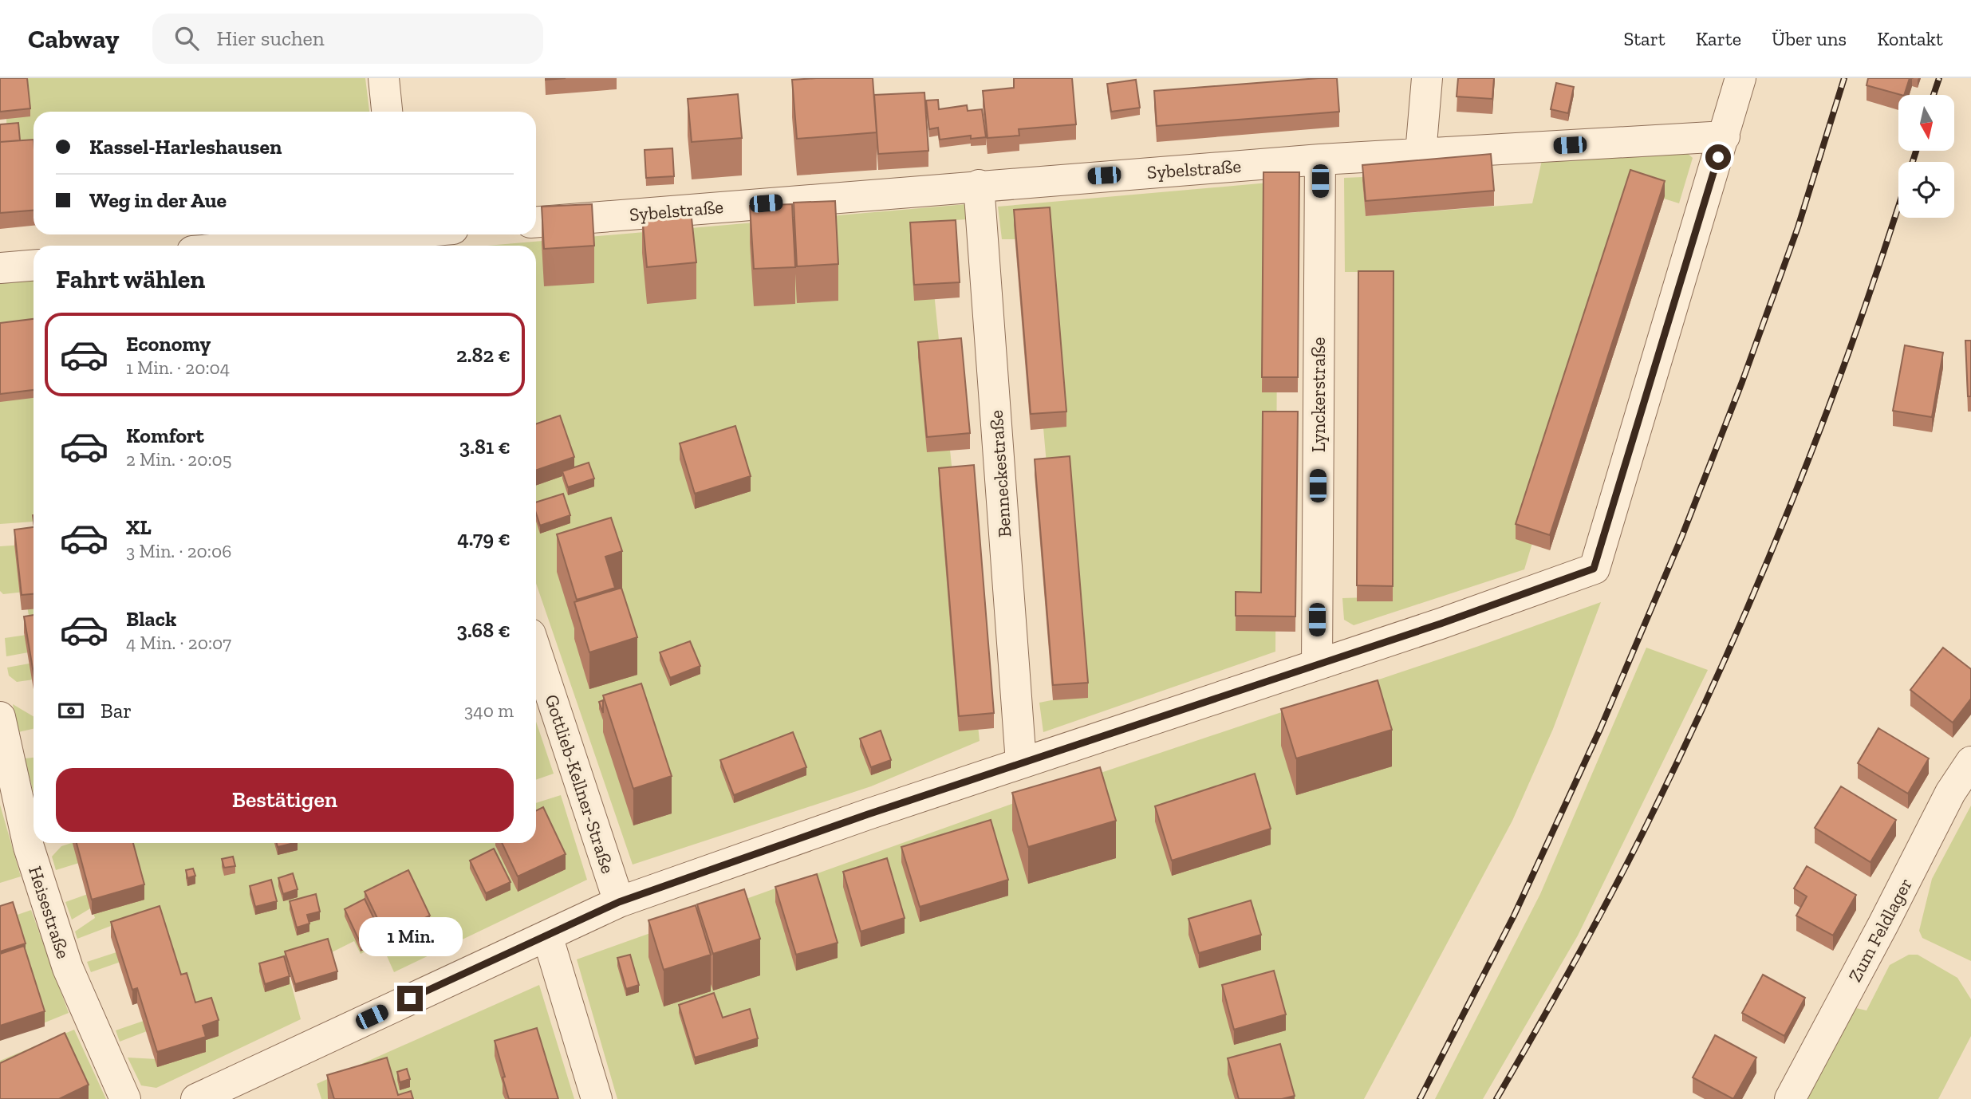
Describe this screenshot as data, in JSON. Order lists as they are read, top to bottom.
{
  "streets": {
    "street": [
      "Sybelstraße",
      "Lynckerstraße",
      "Benneckestraße",
      "Gottlieb-Kellner-Straße",
      "Heisestraße",
      "Zum Feldlager"
    ]
  },
  "crossings": [
    ["Sybelstraße", "Lynckerstraße"],
    ["Sybelstraße", "Benneckestraße"]
  ],
  "north": "bottom",
  "page": {
    "header": "Cabway",
    "search": "Hier suchen",
    "nav": [
      "Start",
      "Karte",
      "Über uns",
      "Kontakt"
    ],
    "banner": ["Kassel-Harleshausen", "Weg in der Aue"],
    "heading": "Fahrt wählen",
    "list": [
      {
        "name": "Economy",
        "note": "1 Min. · 20:04",
        "value": "2.82 €"
      },
      {
        "name": "Komfort",
        "note": "2 Min. · 20:05",
        "value": "3.81 €"
      },
      {
        "name": "XL",
        "note": "3 Min. · 20:06",
        "value": "4.79 €"
      },
      {
        "name": "Black",
        "note": "4 Min. · 20:07",
        "value": "3.68 €"
      }
    ],
    "pay": ["Bar", "340 m"],
    "buttons": "Bestätigen",
    "bubble": "1 Min."
  }
}
